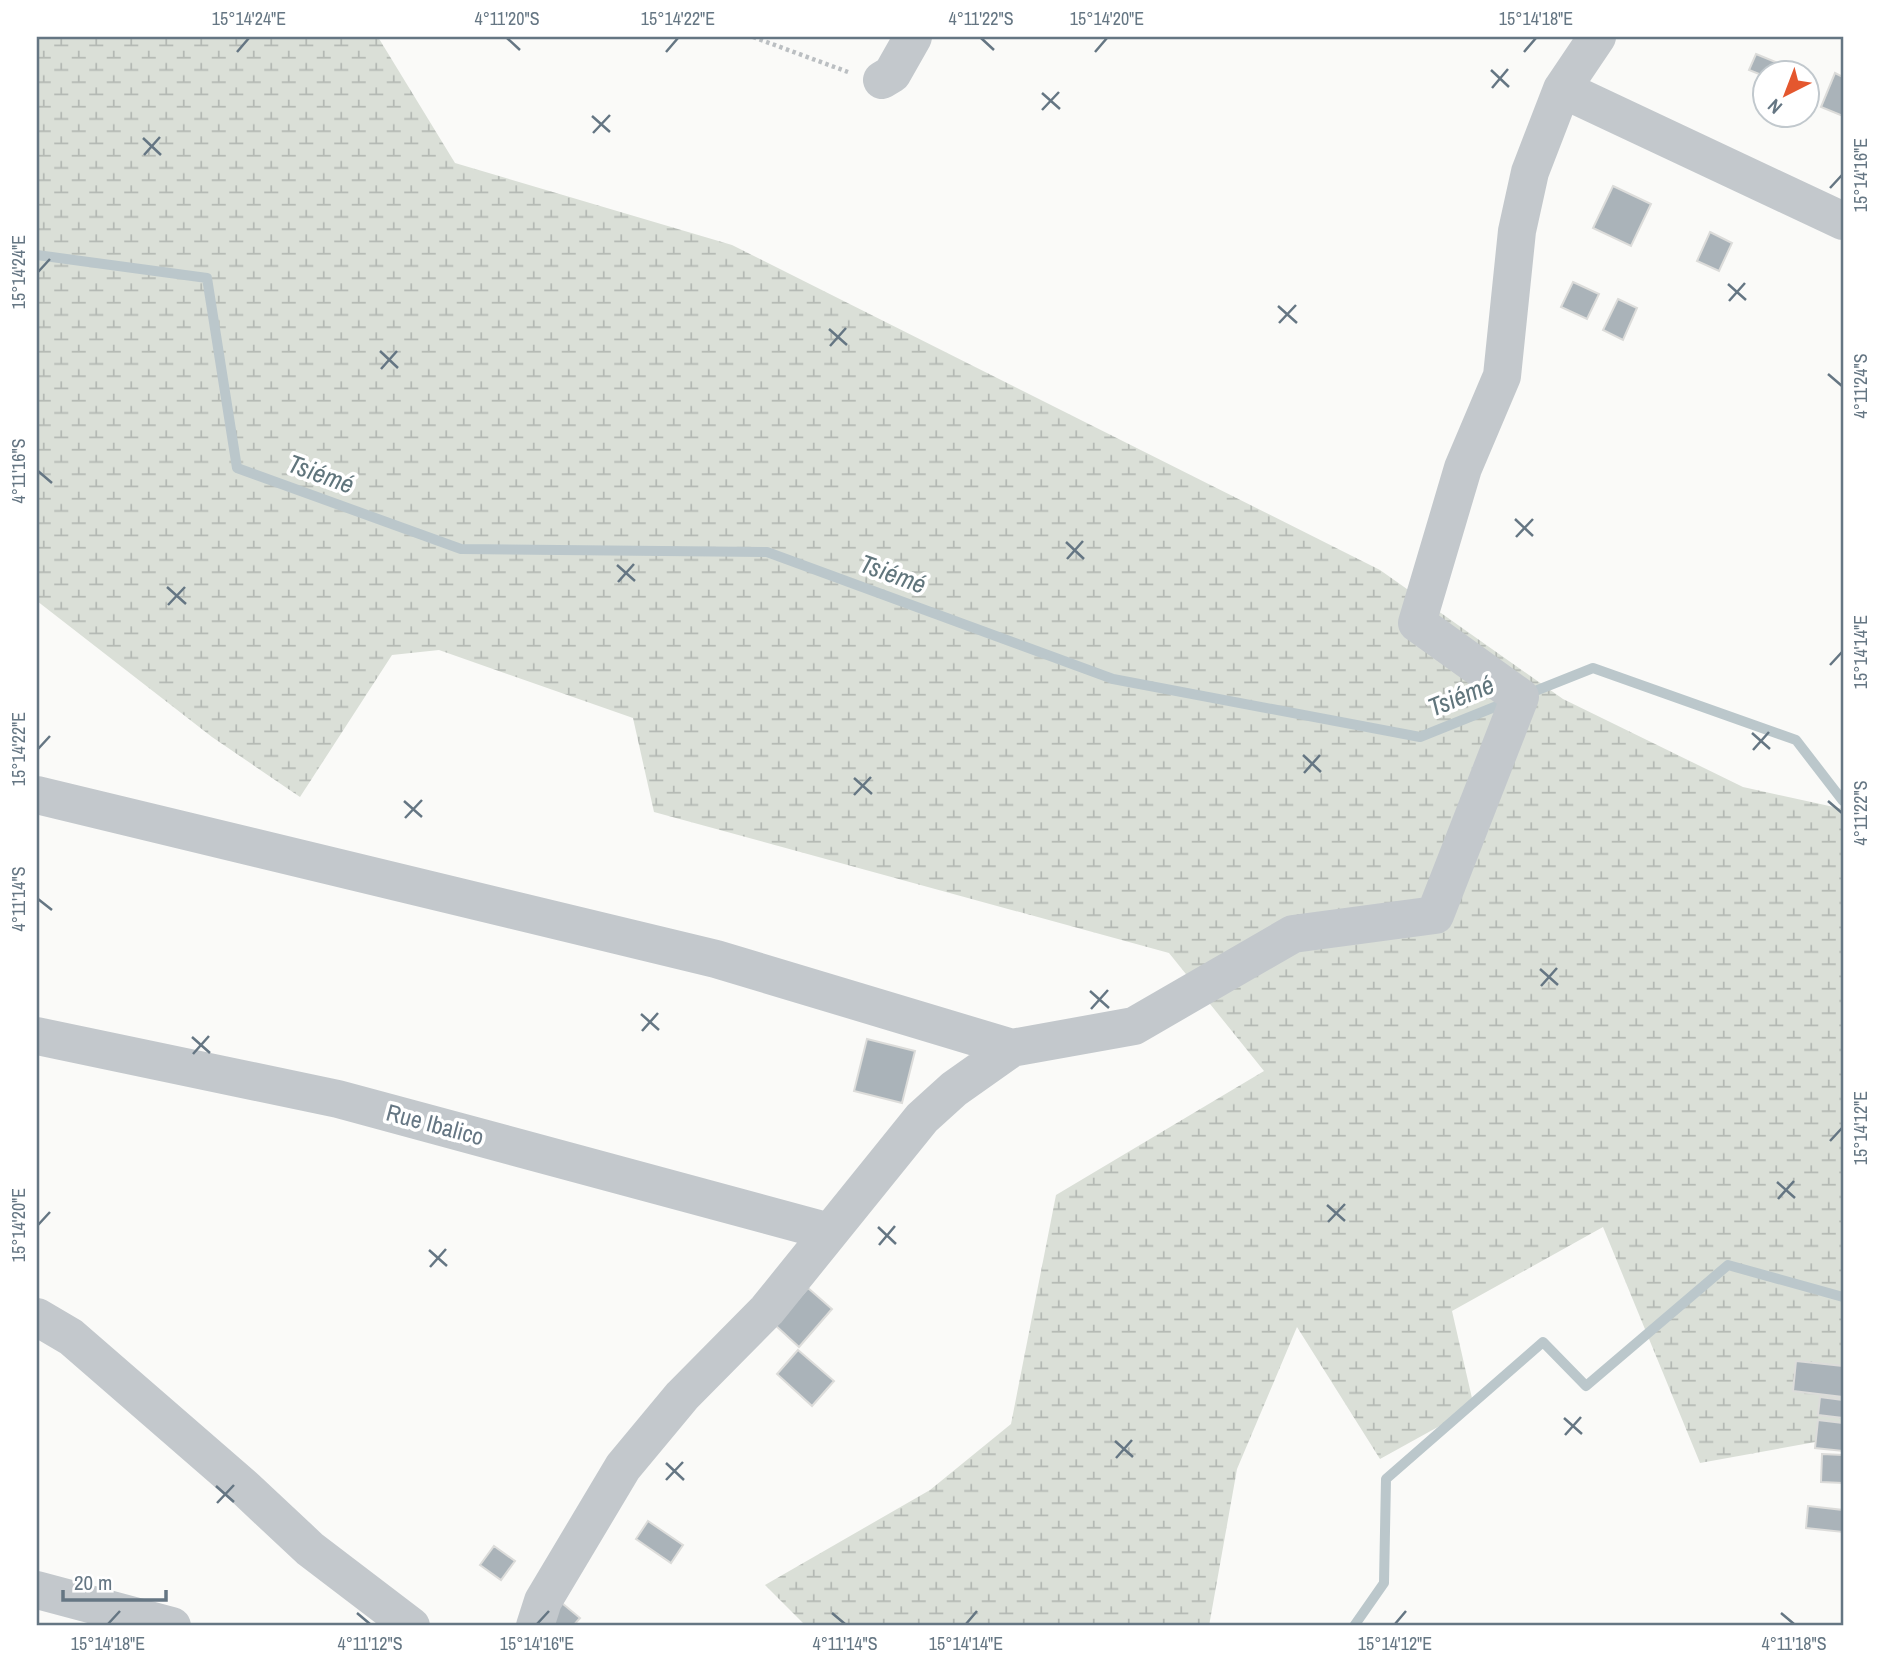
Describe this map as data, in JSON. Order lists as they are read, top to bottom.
{
  "streets": {
    "street": ["Rue Ibalico"]
  },
  "water": ["Tsiémé"],
  "scale_bar": "20 m",
  "north": "bottom left",
  "coordinates": [
    "15°14'24\"E",
    "4°11'20\"S",
    "15°14'22\"E",
    "4°11'22\"S",
    "15°14'20\"E",
    "15°14'18\"E",
    "15°14'16\"E",
    "4°11'24\"S",
    "4°11'16\"S",
    "15°14'14\"E",
    "4°11'14\"S",
    "15°14'12\"E",
    "4°11'12\"S",
    "4°11'18\"S"
  ]
}
